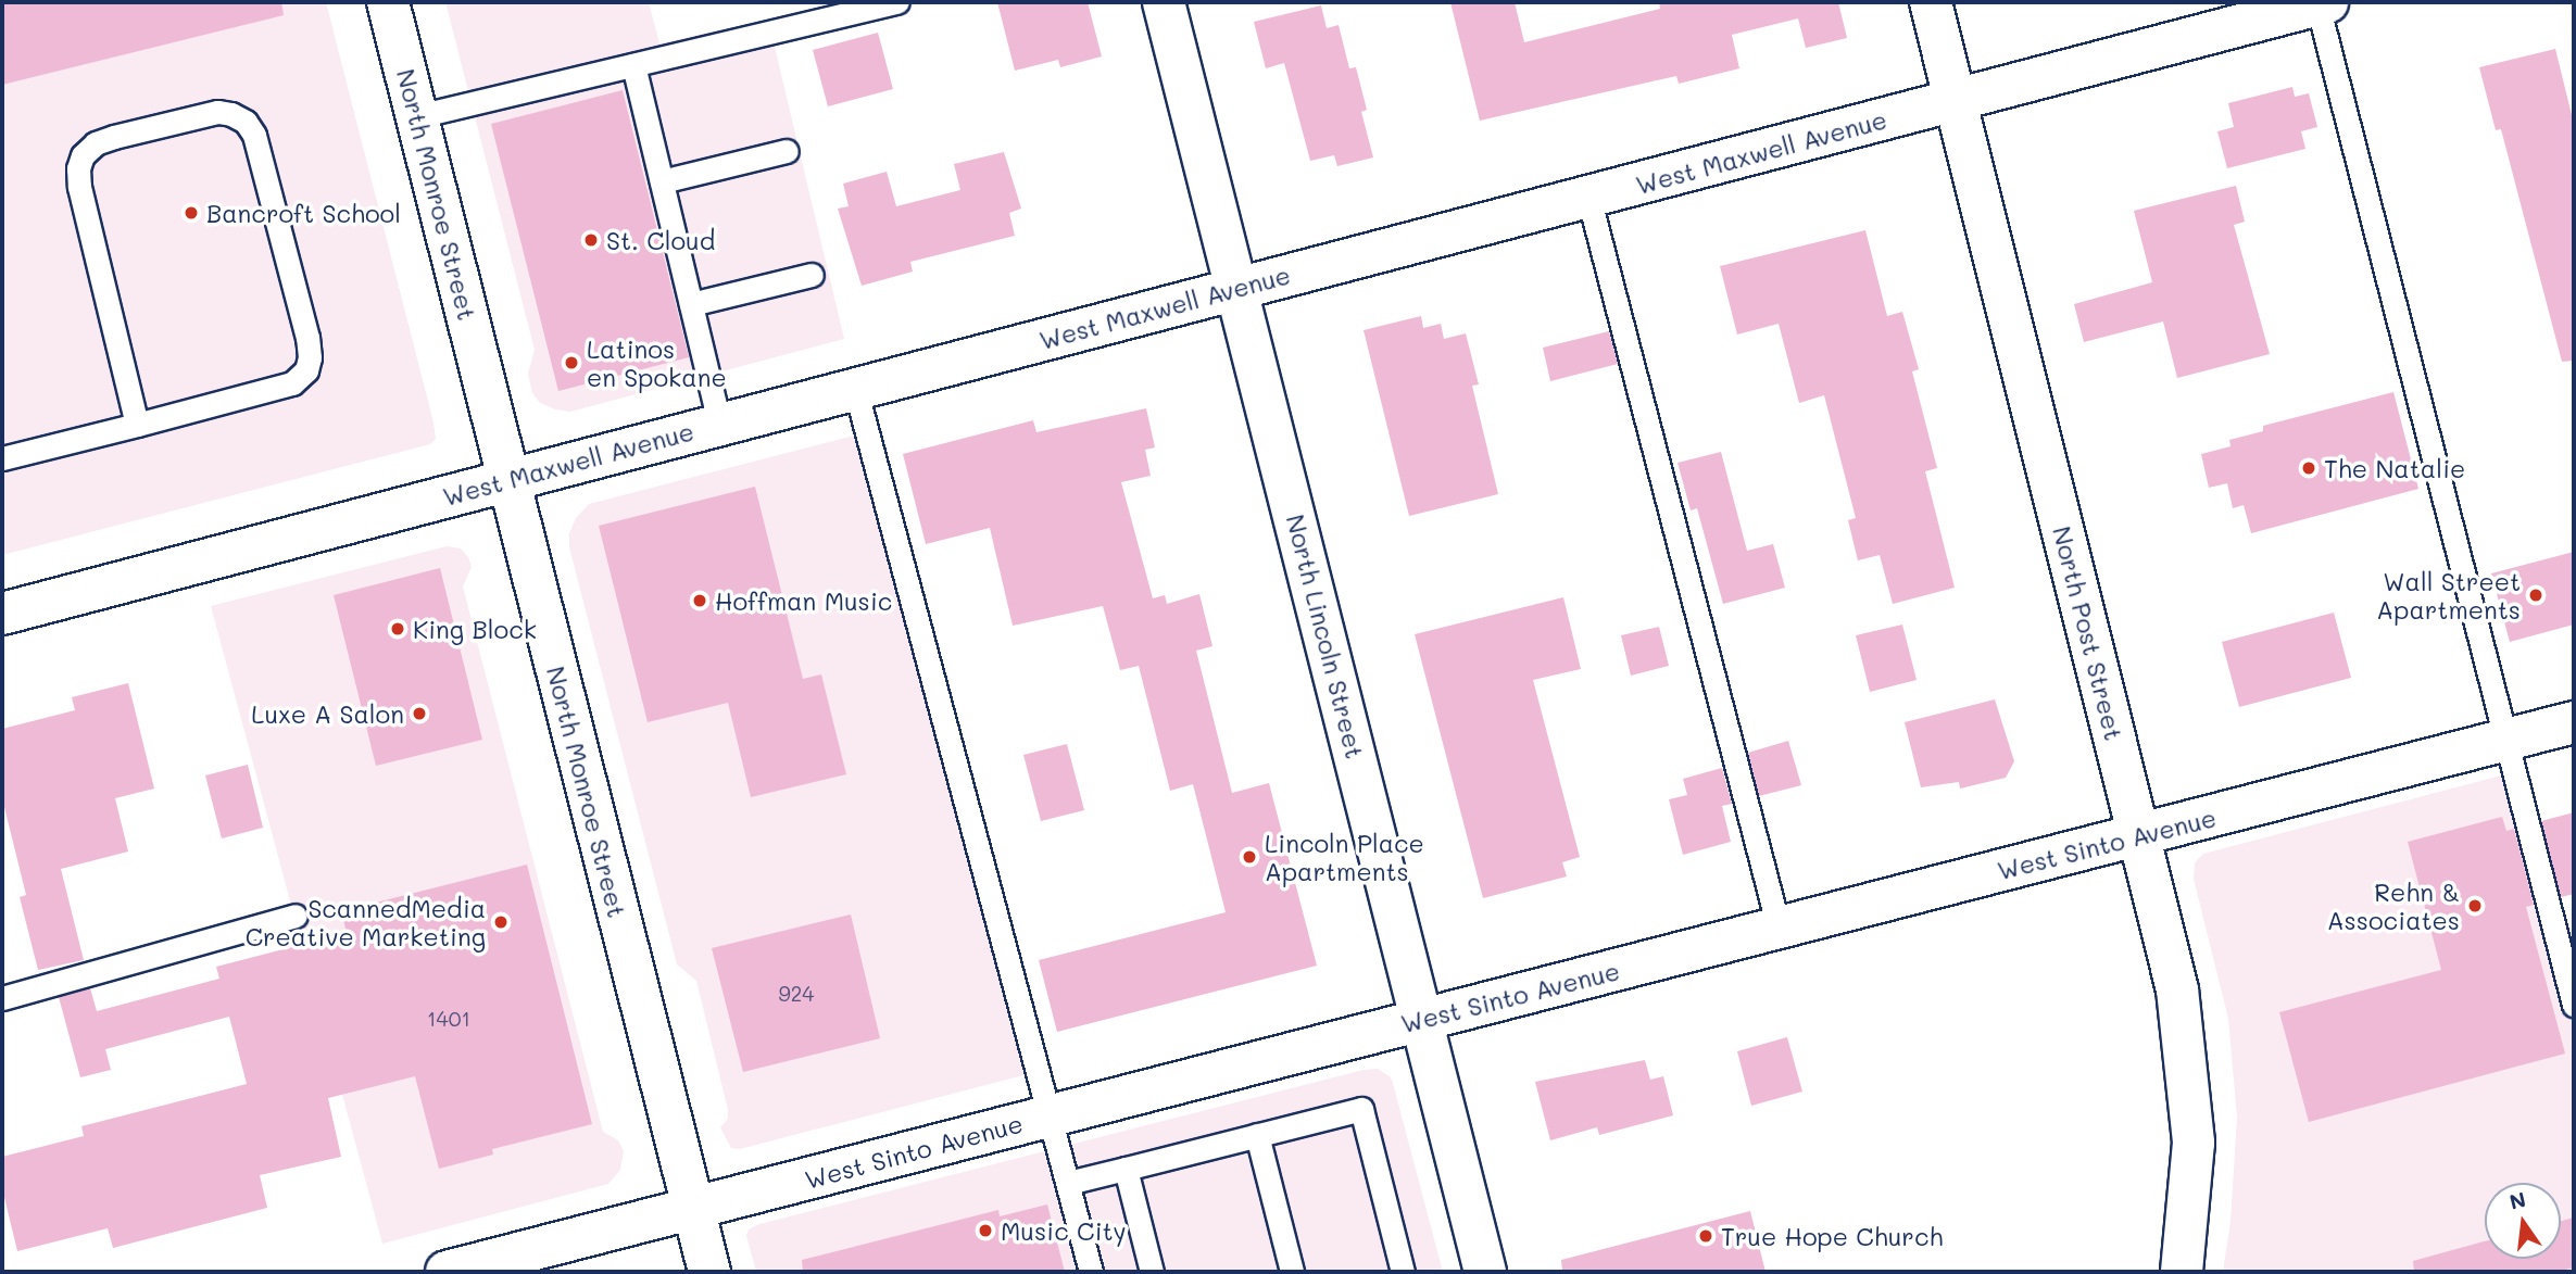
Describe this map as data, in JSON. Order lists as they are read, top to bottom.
{
  "streets": {
    "street": [
      "West Maxwell Avenue",
      "North Monroe Street",
      "North Post Street",
      "North Lincoln Street",
      "West Sinto Avenue"
    ]
  },
  "crossings": [
    ["West Maxwell Avenue", "North Monroe Street"],
    ["West Maxwell Avenue", "North Post Street"],
    ["West Maxwell Avenue", "North Lincoln Street"],
    ["North Monroe Street", "West Sinto Avenue"],
    ["North Post Street", "West Sinto Avenue"],
    ["North Lincoln Street", "West Sinto Avenue"]
  ],
  "places": [
    "Bancroft School",
    "St. Cloud",
    "Latinos en Spokane",
    "The Natalie",
    "Wall Street Apartments",
    "Hoffman Music",
    "King Block",
    "Luxe A Salon",
    "Lincoln Place Apartments",
    "Rehn & Associates",
    "ScannedMedia Creative Marketing",
    "Music City",
    "True Hope Church"
  ],
  "house_numbers": ["924", "1401"],
  "north": "top"
}
